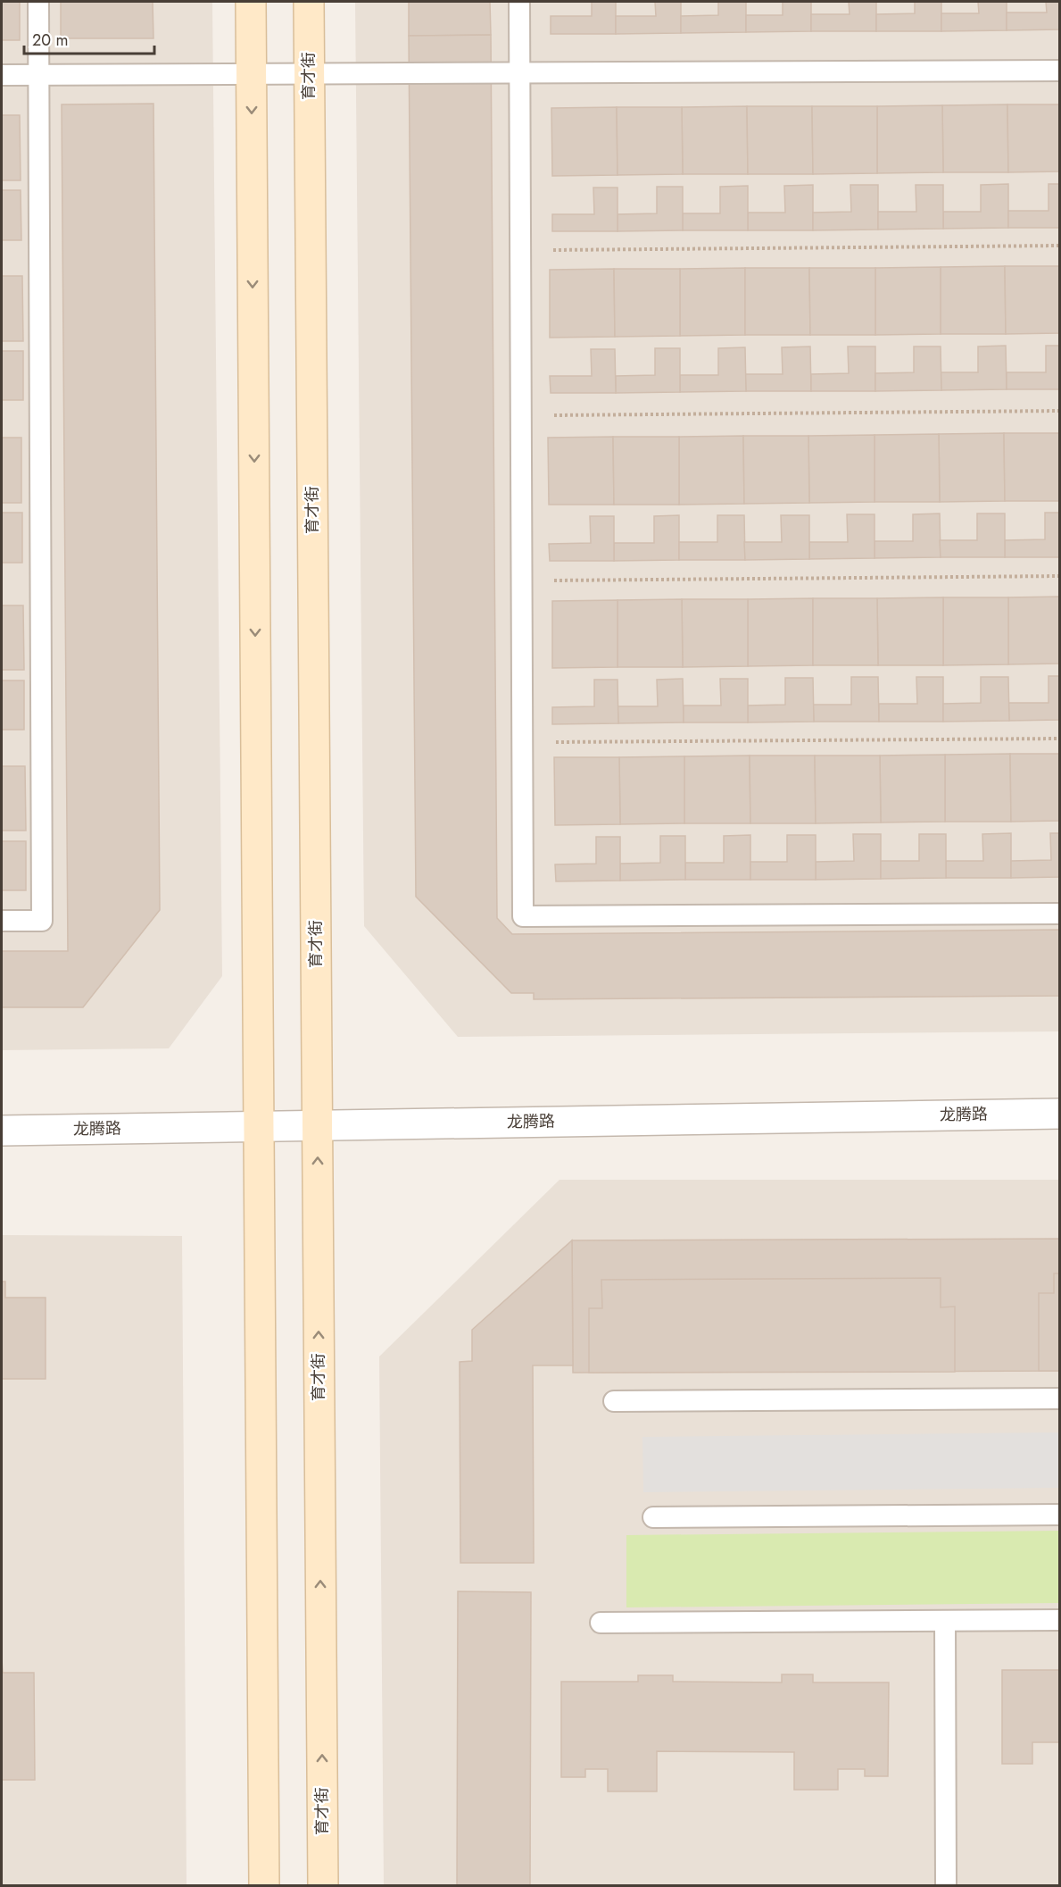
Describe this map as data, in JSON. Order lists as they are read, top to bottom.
{
  "streets": {
    "street": ["育才街", "龙腾路"]
  },
  "crossings": [
    ["育才街", "龙腾路"]
  ],
  "scale_bar": "20 m"
}
